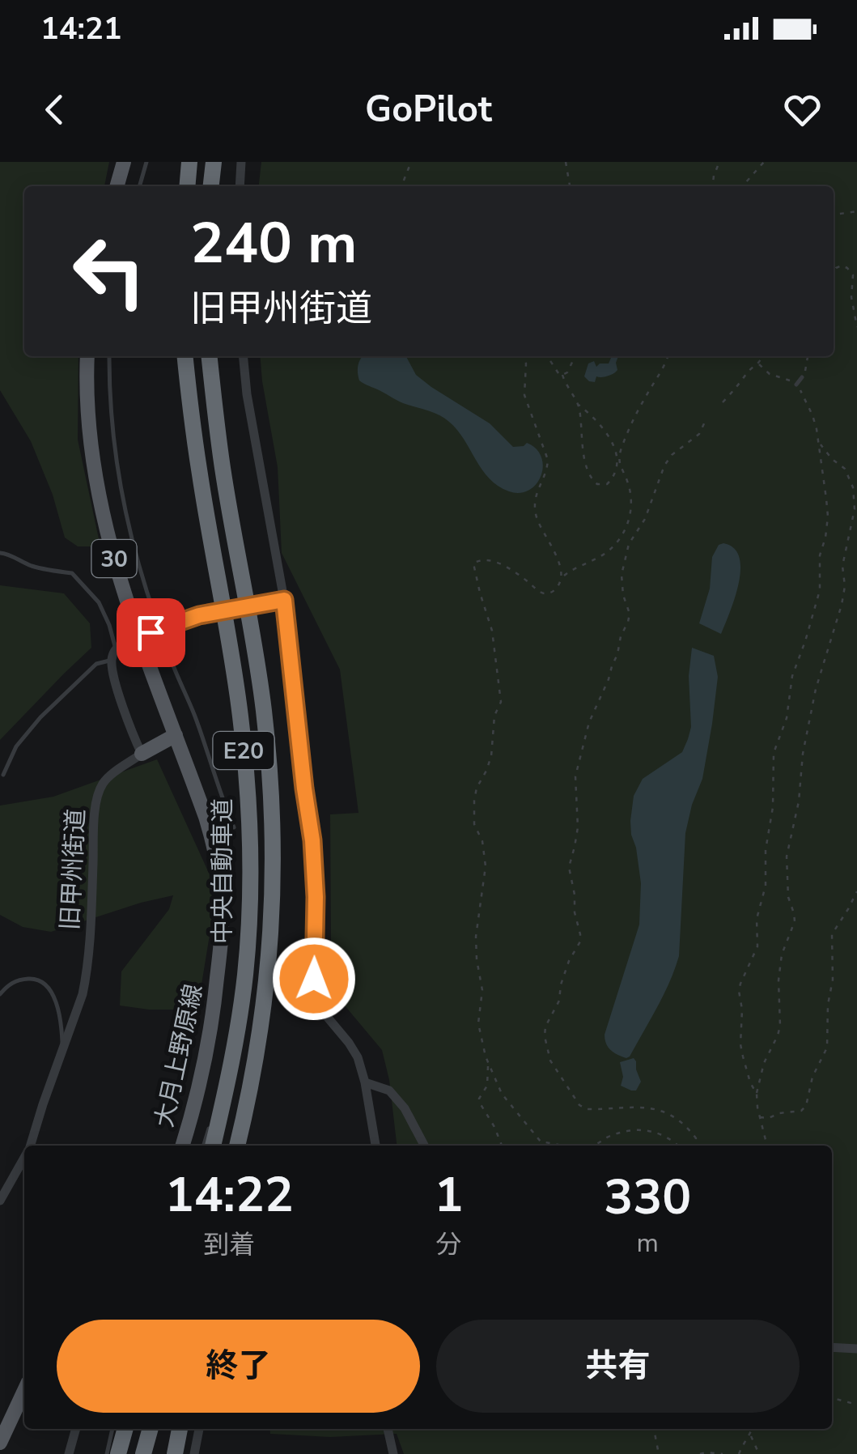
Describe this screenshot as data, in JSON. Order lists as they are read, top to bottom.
{
  "streets": {
    "highway": ["E20", "中央自動車道"],
    "main road": ["30", "大月上野原線"],
    "street": ["旧甲州街道"]
  },
  "page": {
    "status": "14:21",
    "header": "GoPilot",
    "turn": ["240 m", "旧甲州街道"],
    "eta": [
      "14:22",
      "到着",
      "1",
      "分",
      "330",
      "m"
    ],
    "buttons": ["終了", "共有"]
  }
}
